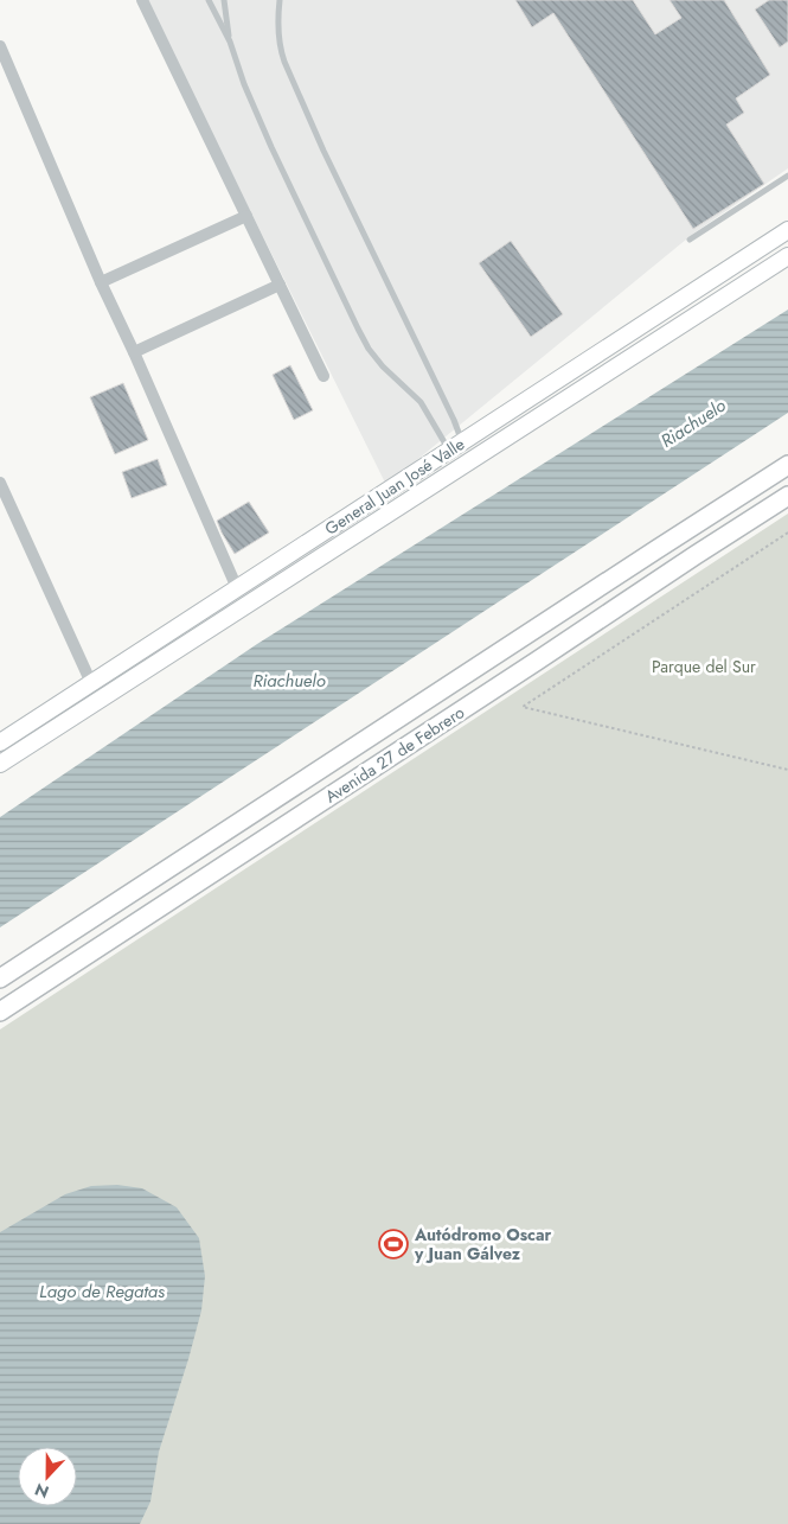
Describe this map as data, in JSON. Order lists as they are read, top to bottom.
{
  "streets": {
    "main road": ["General Juan José Valle", "Avenida 27 de Febrero"]
  },
  "water": ["Riachuelo", "Lago de Regatas"],
  "parks": ["Parque del Sur"],
  "places": {
    "sports": ["Autódromo Oscar y Juan Gálvez"]
  },
  "north": "bottom"
}
